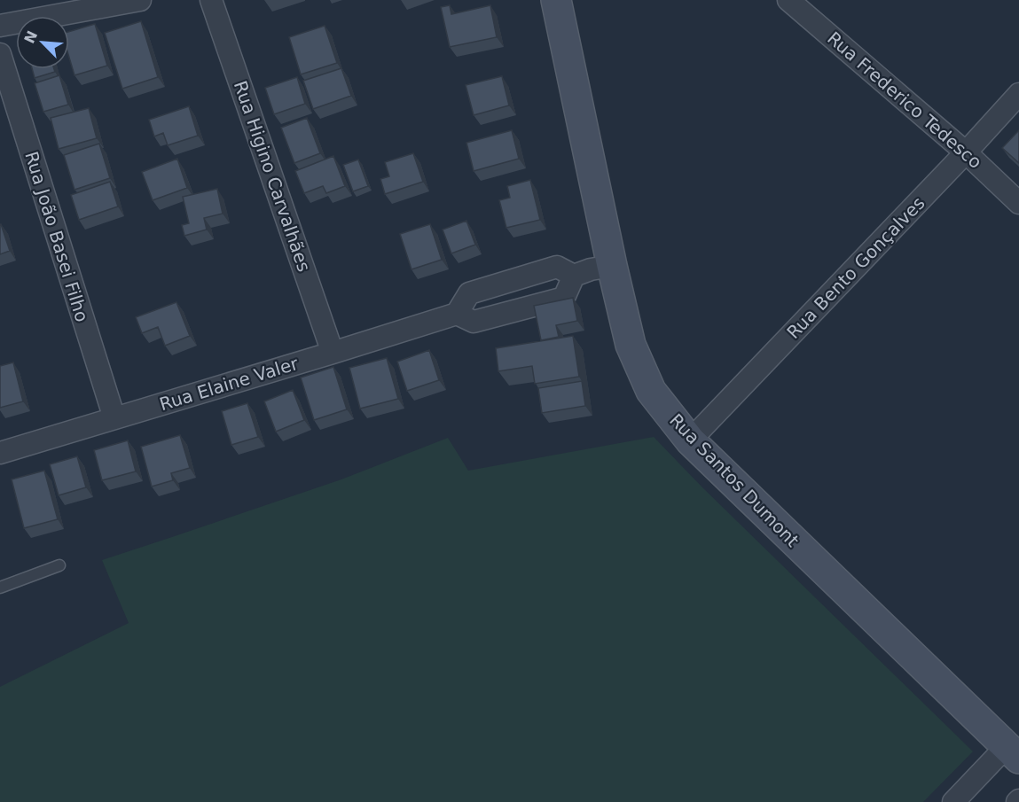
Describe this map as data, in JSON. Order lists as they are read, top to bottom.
{
  "streets": {
    "main road": ["Rua Santos Dumont"],
    "street": [
      "Rua Frederico Tedesco",
      "Rua Higino Carvalhães",
      "Rua João Basei Filho",
      "Rua Bento Gonçalves",
      "Rua Elaine Valer"
    ]
  },
  "crossings": [
    ["Rua Frederico Tedesco", "Rua Bento Gonçalves"],
    ["Rua Higino Carvalhães", "Rua Elaine Valer"],
    ["Rua João Basei Filho", "Rua Elaine Valer"],
    ["Rua Bento Gonçalves", "Rua Santos Dumont"]
  ],
  "north": "top left"
}
